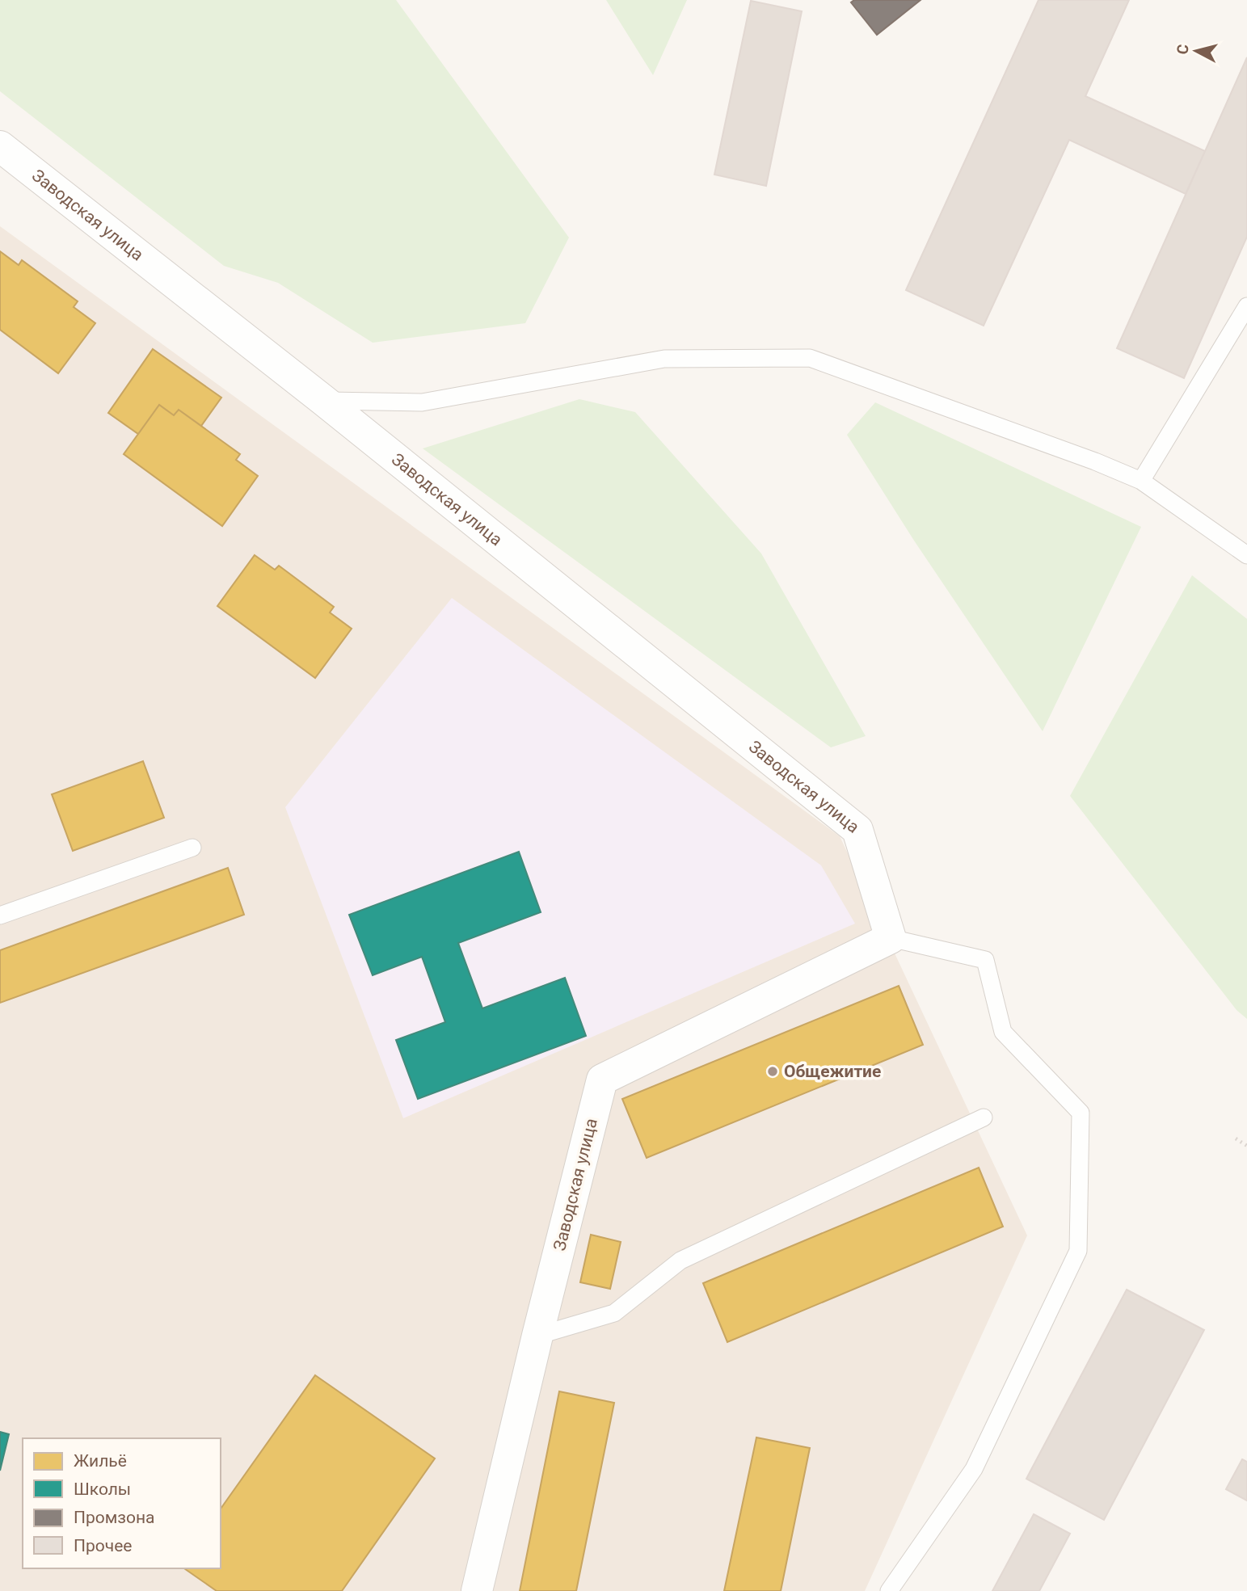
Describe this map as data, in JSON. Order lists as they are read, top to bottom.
{
  "streets": {
    "street": ["Заводская улица"]
  },
  "places": ["Общежитие"],
  "legend": [
    "Жильё",
    "Школы",
    "Промзона",
    "Прочее"
  ],
  "north": "left"
}
